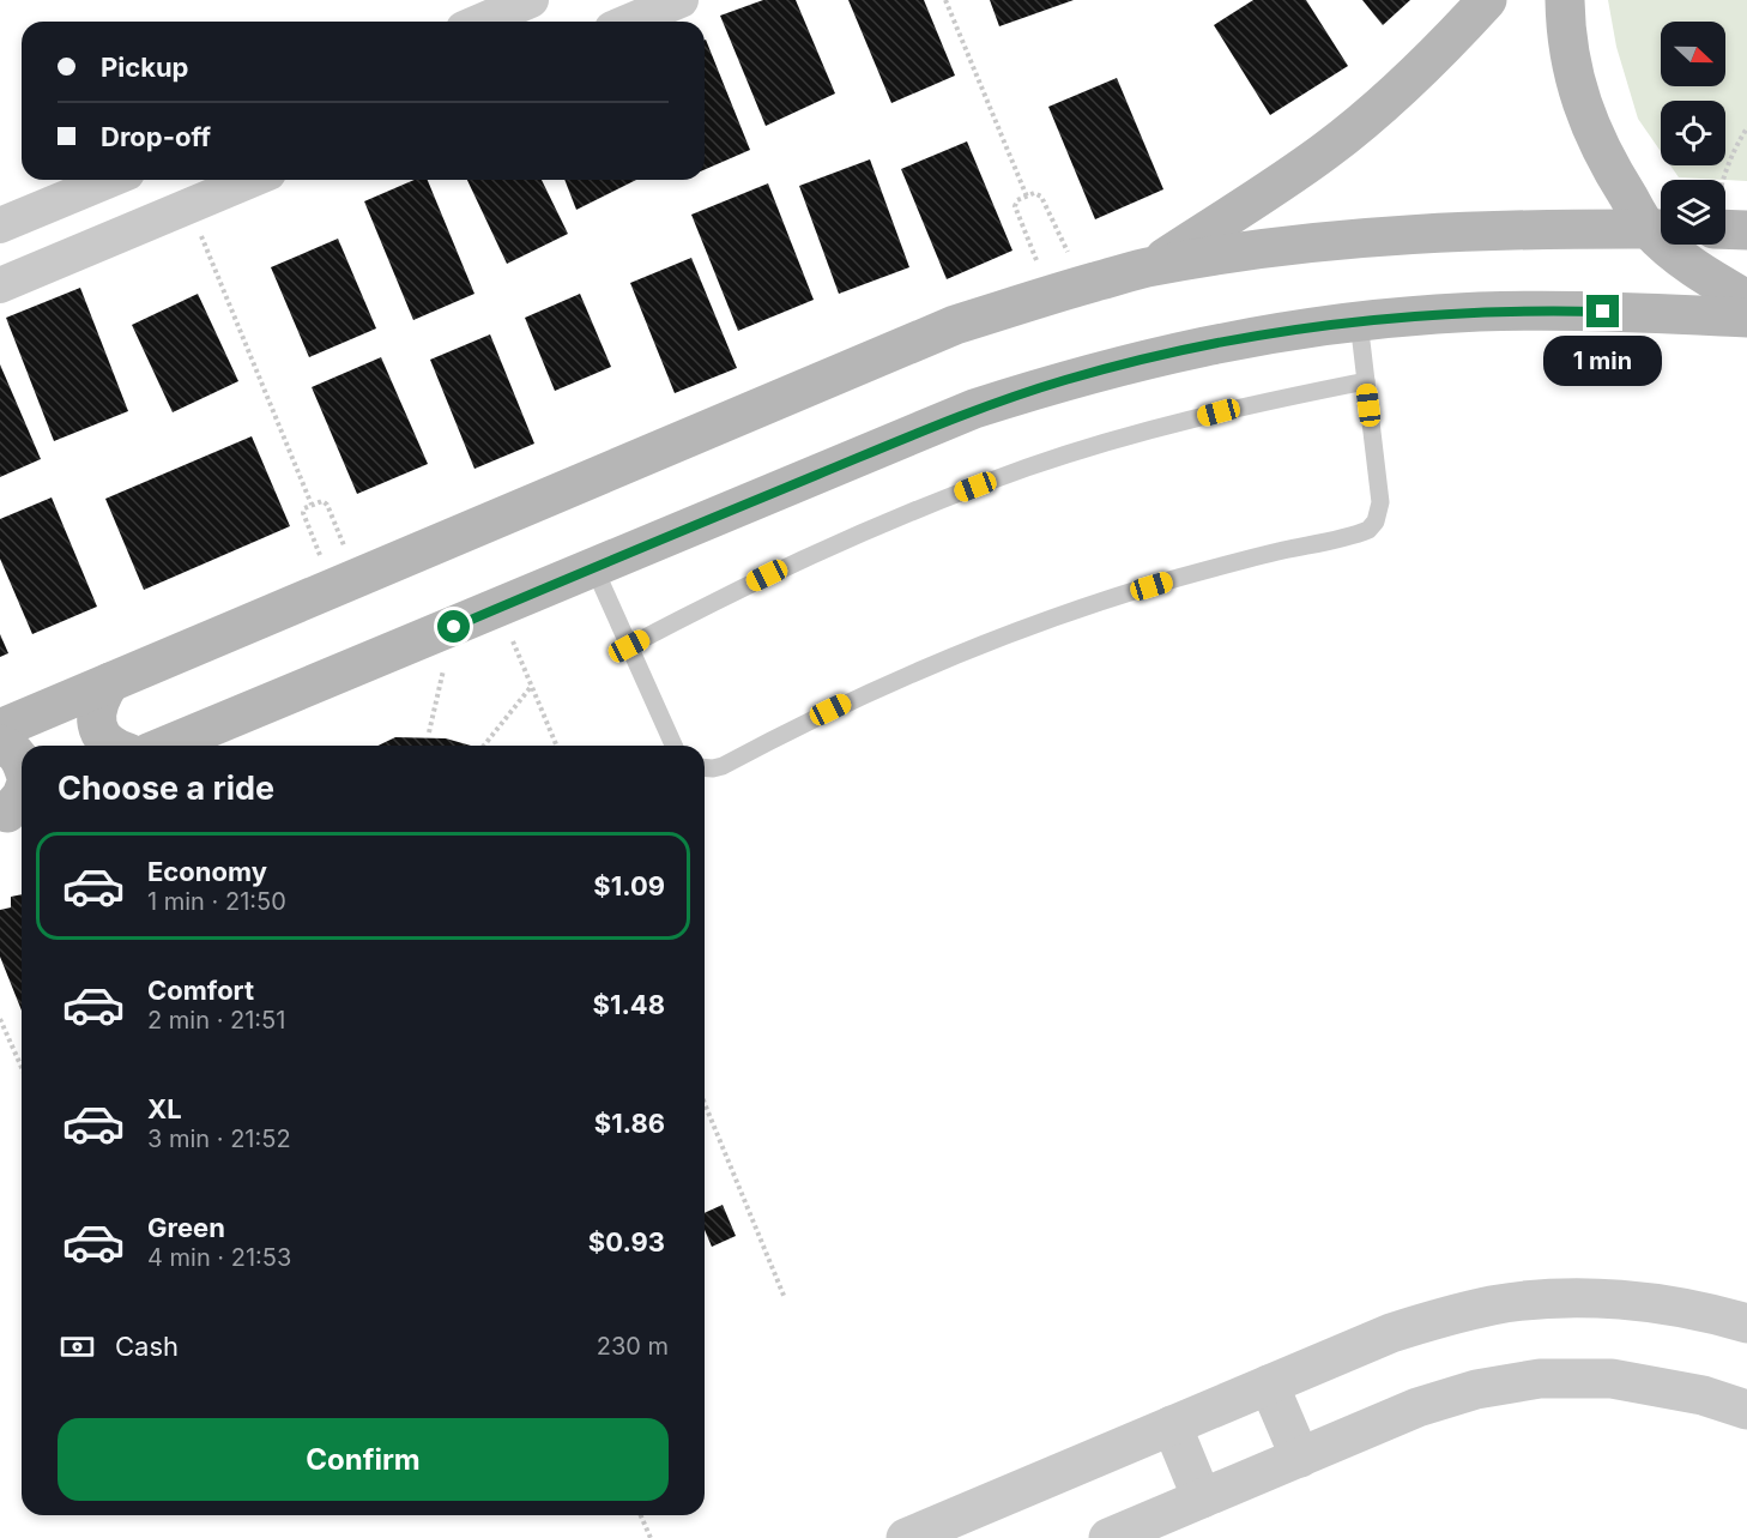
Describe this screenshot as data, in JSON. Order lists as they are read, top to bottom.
{
  "north": "right",
  "page": {
    "banner": ["Pickup", "Drop-off"],
    "bubble": "1 min",
    "heading": "Choose a ride",
    "list": [
      {
        "name": "Economy",
        "note": "1 min · 21:50",
        "value": "$1.09"
      },
      {
        "name": "Comfort",
        "note": "2 min · 21:51",
        "value": "$1.48"
      },
      {
        "name": "XL",
        "note": "3 min · 21:52",
        "value": "$1.86"
      },
      {
        "name": "Green",
        "note": "4 min · 21:53",
        "value": "$0.93"
      }
    ],
    "pay": ["Cash", "230 m"],
    "buttons": "Confirm"
  }
}
